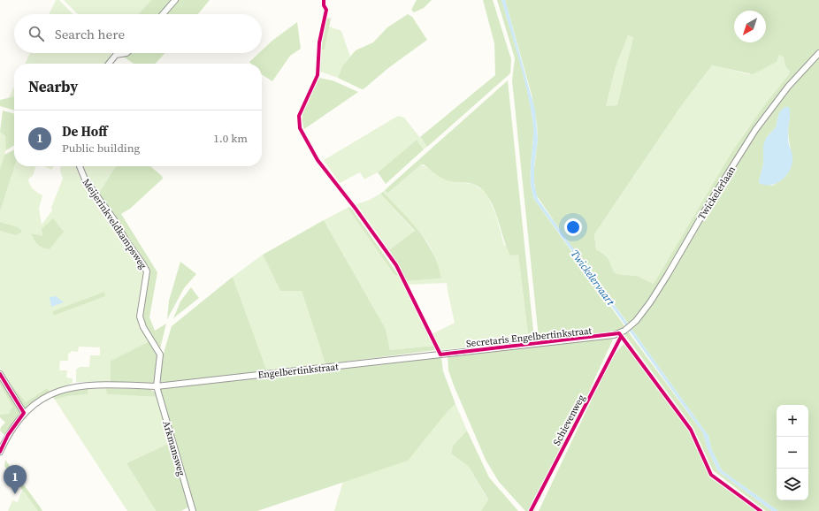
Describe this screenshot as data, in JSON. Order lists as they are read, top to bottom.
{
  "streets": {
    "street": [
      "Twickelerlaan",
      "Meijerinkveldkampsweg",
      "Secretaris Engelbertinkstraat",
      "Engelbertinkstraat",
      "Arkmansweg"
    ],
    "cycle path": ["Schievenweg"]
  },
  "crossings": [
    ["Twickelerlaan", "Secretaris Engelbertinkstraat"],
    ["Meijerinkveldkampsweg", "Engelbertinkstraat"],
    ["Meijerinkveldkampsweg", "Arkmansweg"],
    ["Secretaris Engelbertinkstraat", "Engelbertinkstraat"],
    ["Engelbertinkstraat", "Arkmansweg"]
  ],
  "water": ["Twickelervaart"],
  "north": "bottom left",
  "page": {
    "search": "Search here",
    "heading": "Nearby",
    "list": [
      {
        "mark": "1",
        "name": "De Hoff",
        "note": "Public building",
        "value": "1.0 km"
      }
    ],
    "map_buttons": ["+", "−"],
    "pins": "1"
  }
}
